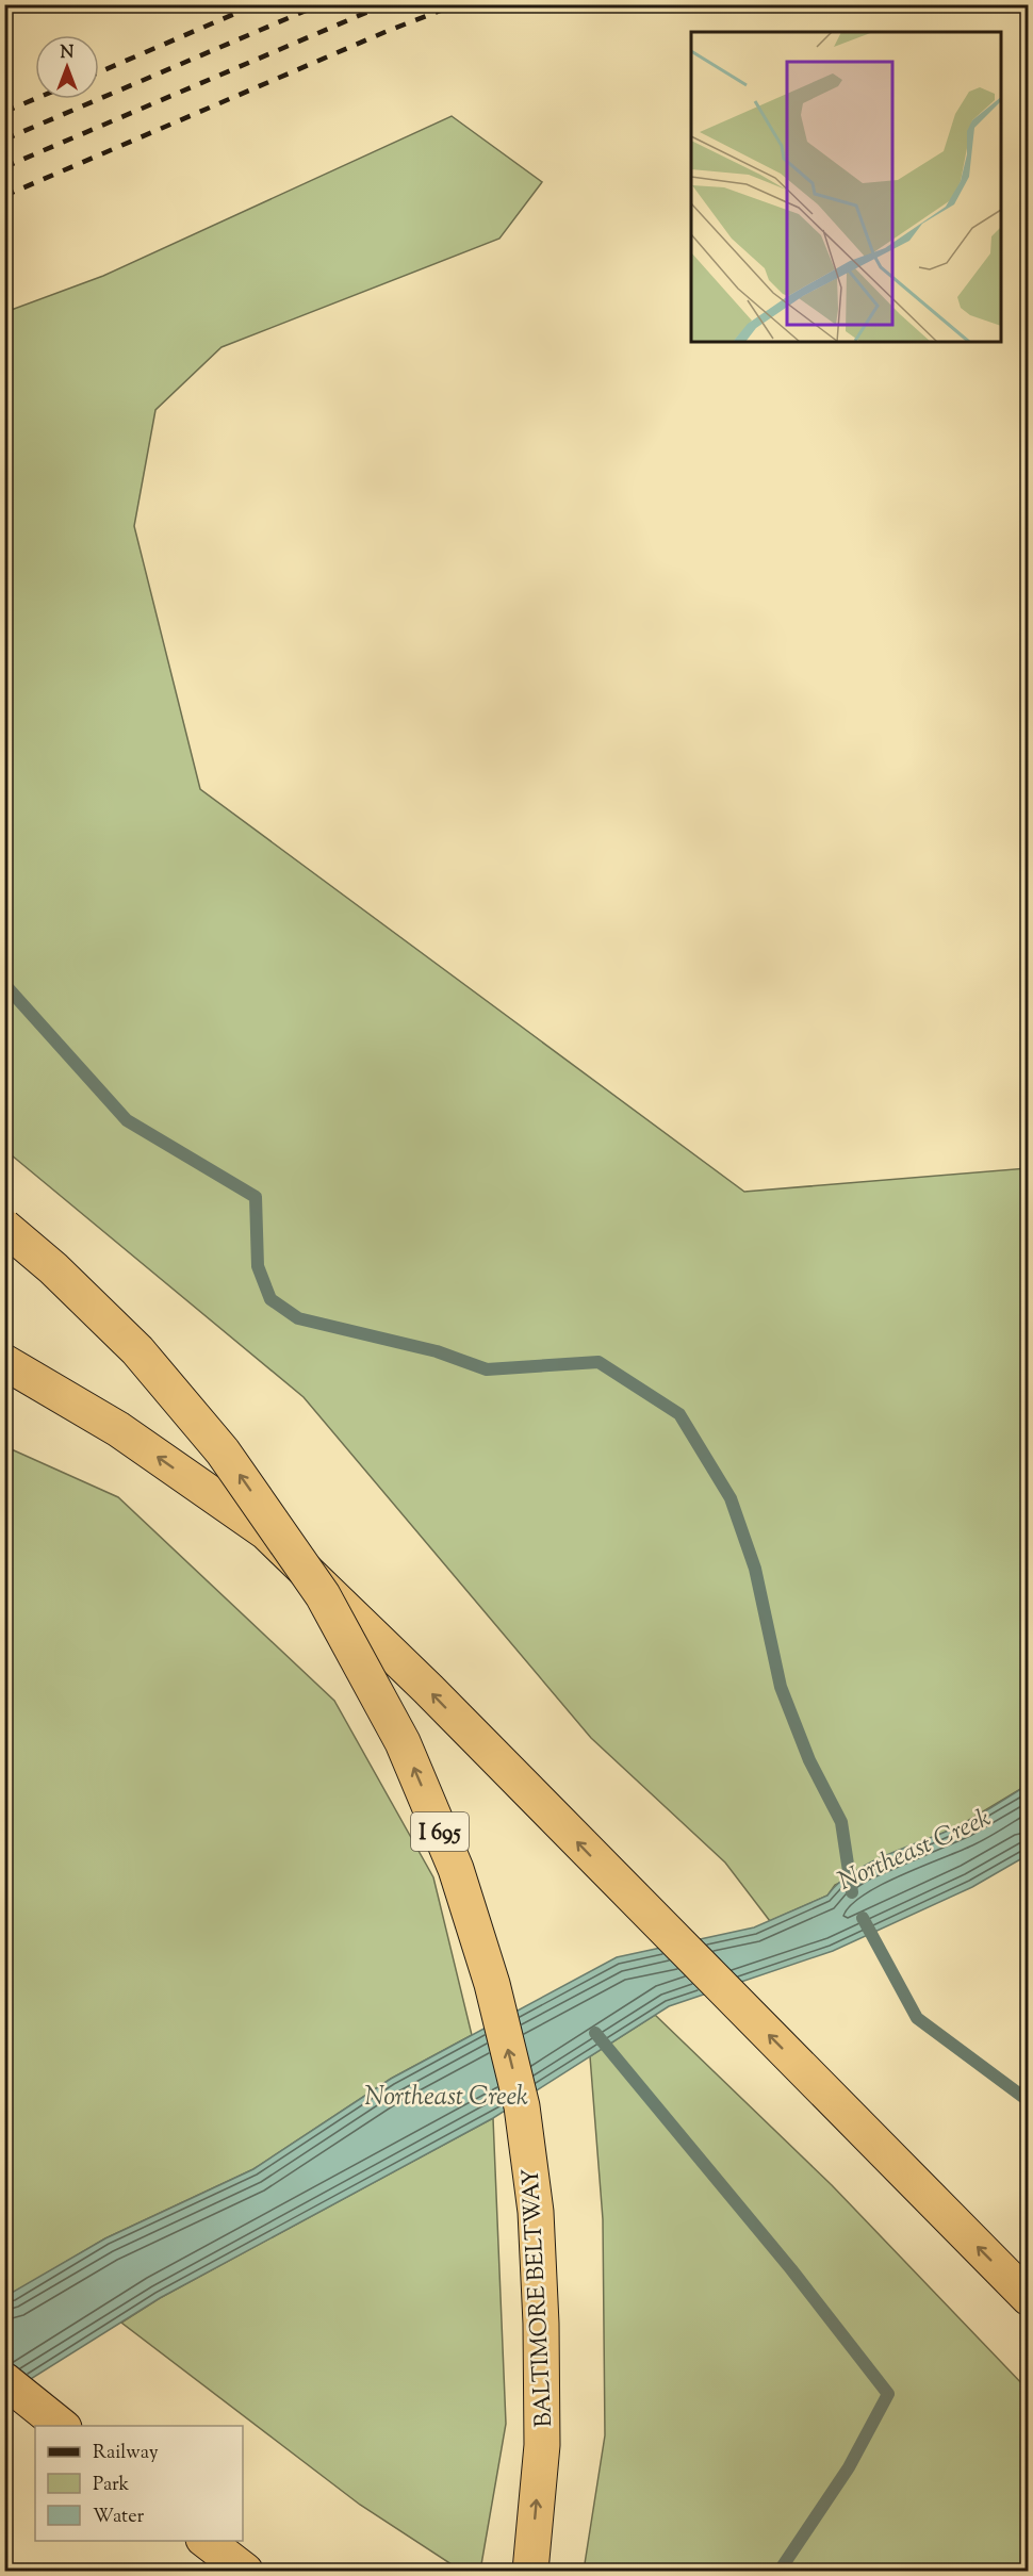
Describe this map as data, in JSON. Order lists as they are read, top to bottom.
{
  "streets": {
    "highway": ["I 695", "BALTIMORE BELTWAY"]
  },
  "one_way": ["BALTIMORE BELTWAY"],
  "water": ["Northeast Creek"],
  "legend": ["Railway", "Park", "Water"],
  "north": "top"
}
